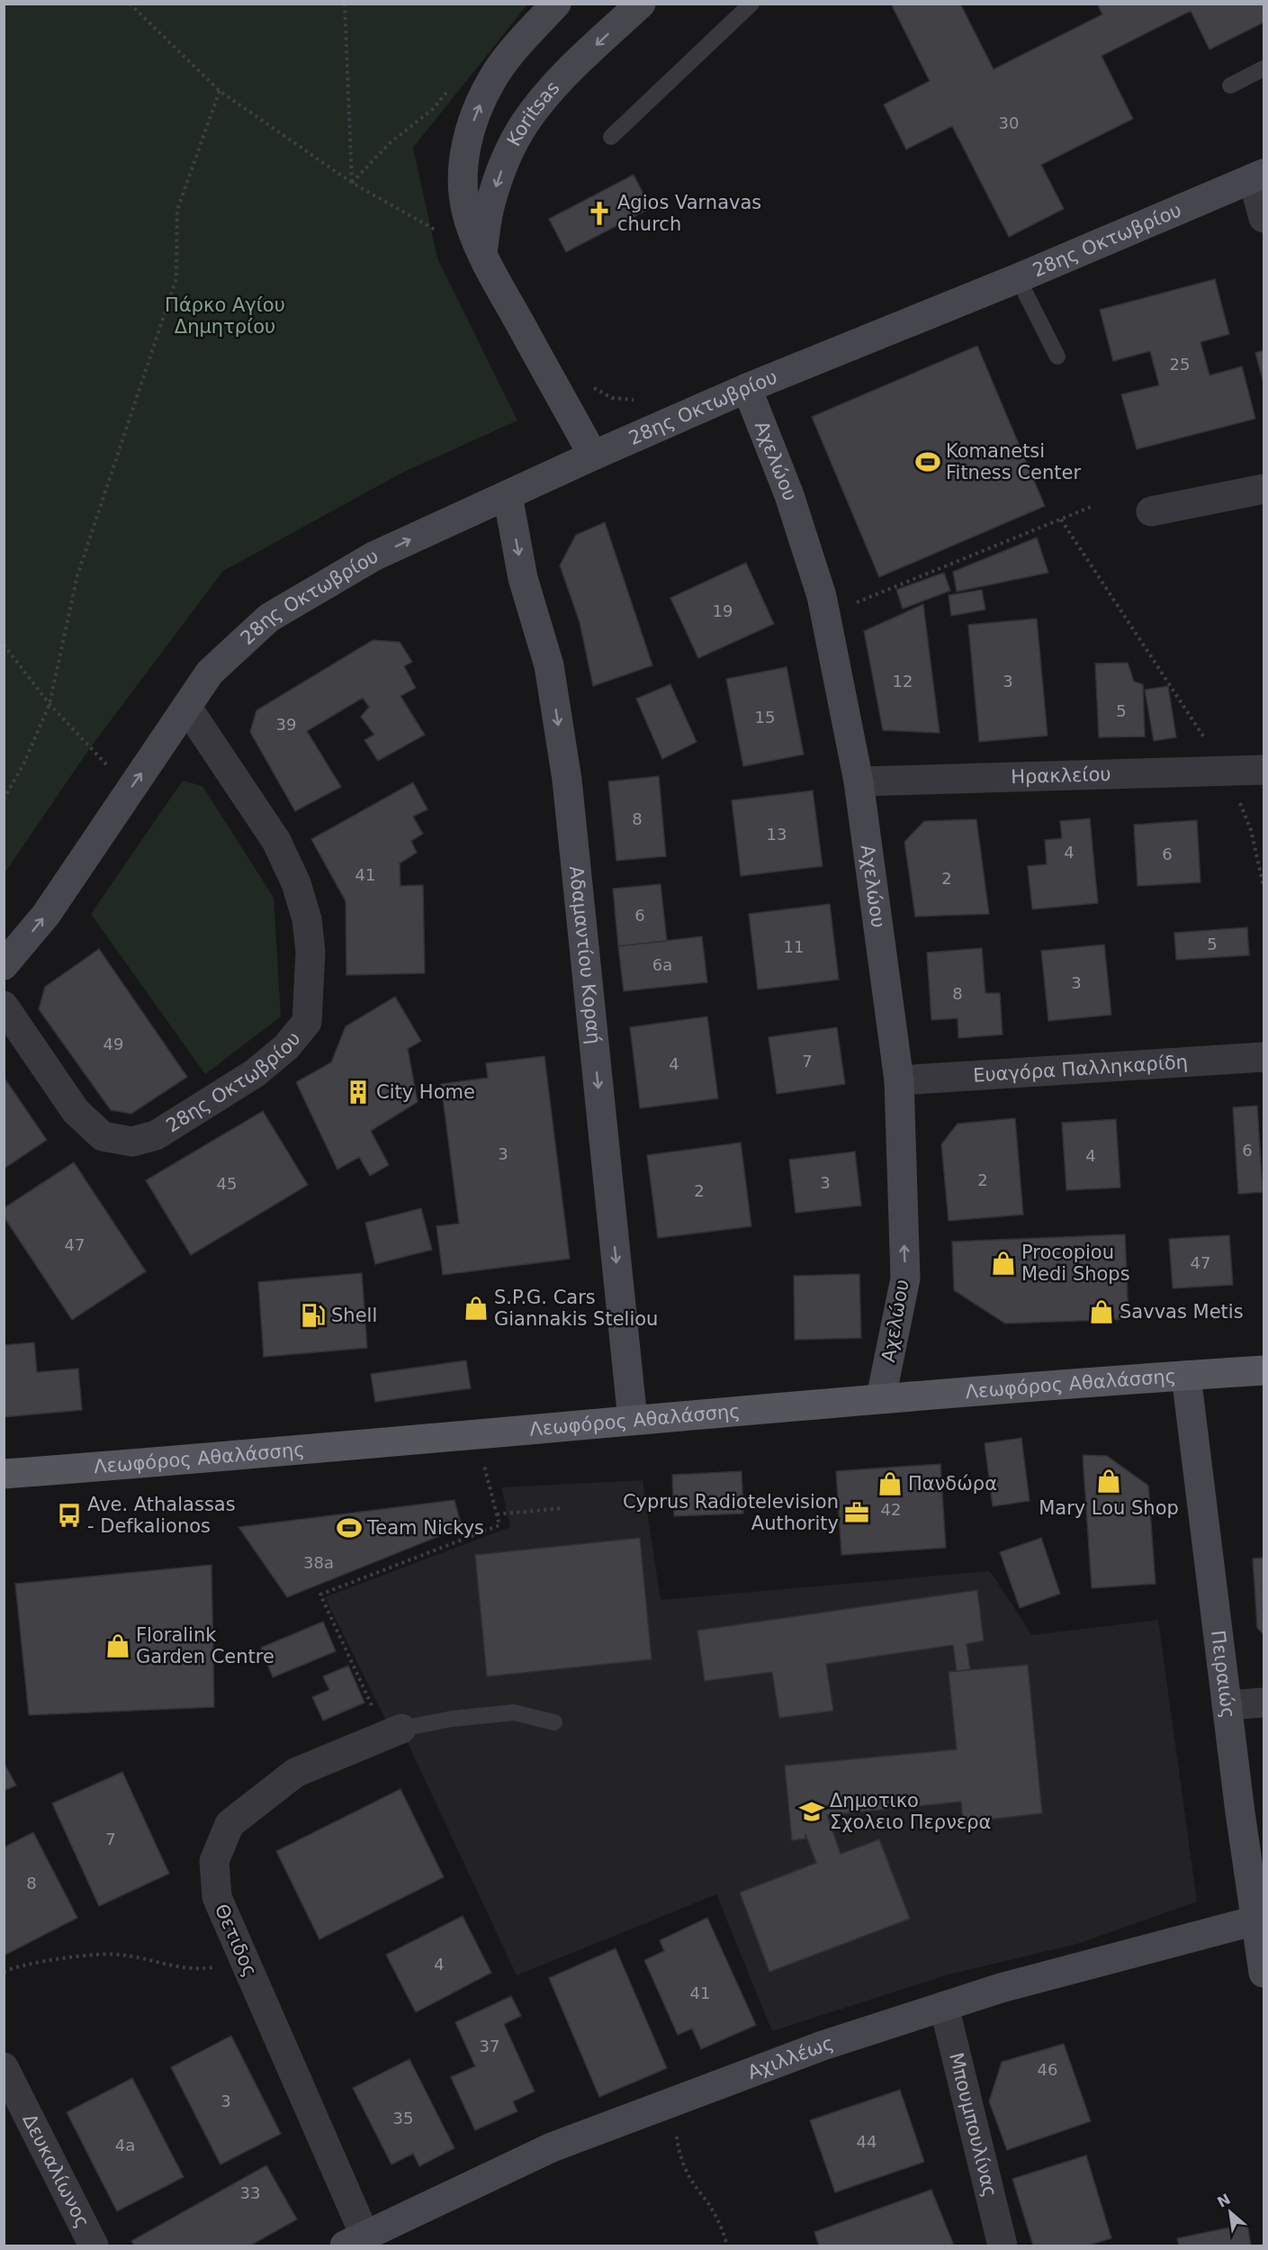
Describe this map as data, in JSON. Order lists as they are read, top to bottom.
{
  "streets": {
    "main road": ["Λεωφόρος Αθαλάσσης"],
    "street": [
      "Koritsas",
      "28ης Οκτωβρίου",
      "Αχελώου",
      "Ηρακλείου",
      "Αδαμαντίου Κοραή",
      "Ευαγόρα Παλληκαρίδη",
      "Πειραιώς",
      "Θετιδος",
      "Αχιλλέως",
      "Μπουμπουλίνας",
      "Δευκαλίωνος"
    ]
  },
  "crossings": [
    ["28ης Οκτωβρίου", "Αχελώου"],
    ["28ης Οκτωβρίου", "Αδαμαντίου Κοραή"],
    ["Αχελώου", "Ηρακλείου"],
    ["Αχελώου", "Ευαγόρα Παλληκαρίδη"],
    ["Αχελώου", "Λεωφόρος Αθαλάσσης"],
    ["Αδαμαντίου Κοραή", "Λεωφόρος Αθαλάσσης"],
    ["Λεωφόρος Αθαλάσσης", "Πειραιώς"],
    ["Πειραιώς", "Αχιλλέως"],
    ["Θετιδος", "Αχιλλέως"],
    ["Αχιλλέως", "Μπουμπουλίνας"]
  ],
  "one_way": ["Koritsas", "Αδαμαντίου Κοραή"],
  "parks": ["Πάρκο Αγίου Δημητρίου"],
  "places": {
    "church": ["Agios Varnavas church"],
    "sports": ["Komanetsi Fitness Center", "Team Nickys"],
    "building": ["City Home"],
    "shop": [
      "Procopiou Medi Shops",
      "S.P.G. Cars Giannakis Steliou",
      "Savvas Metis",
      "Mary Lou Shop",
      "Πανδώρα",
      "Floralink Garden Centre"
    ],
    "fuel station": ["Shell"],
    "office": ["Cyprus Radiotelevision Authority"],
    "bus stop": ["Ave. Athalassas - Defkalionos"],
    "school or university": ["Δημοτικο Σχολειο Περνερα"]
  },
  "house_numbers": [
    "30",
    "25",
    "19",
    "12",
    "3",
    "5",
    "15",
    "39",
    "8",
    "13",
    "4",
    "6",
    "41",
    "2",
    "6",
    "5",
    "11",
    "6a",
    "3",
    "8",
    "49",
    "7",
    "4",
    "6",
    "3",
    "4",
    "2",
    "3",
    "45",
    "2",
    "47",
    "47",
    "42",
    "38a",
    "7",
    "8",
    "4",
    "41",
    "37",
    "46",
    "3",
    "35",
    "44",
    "4a",
    "33"
  ],
  "north": "top left"
}
